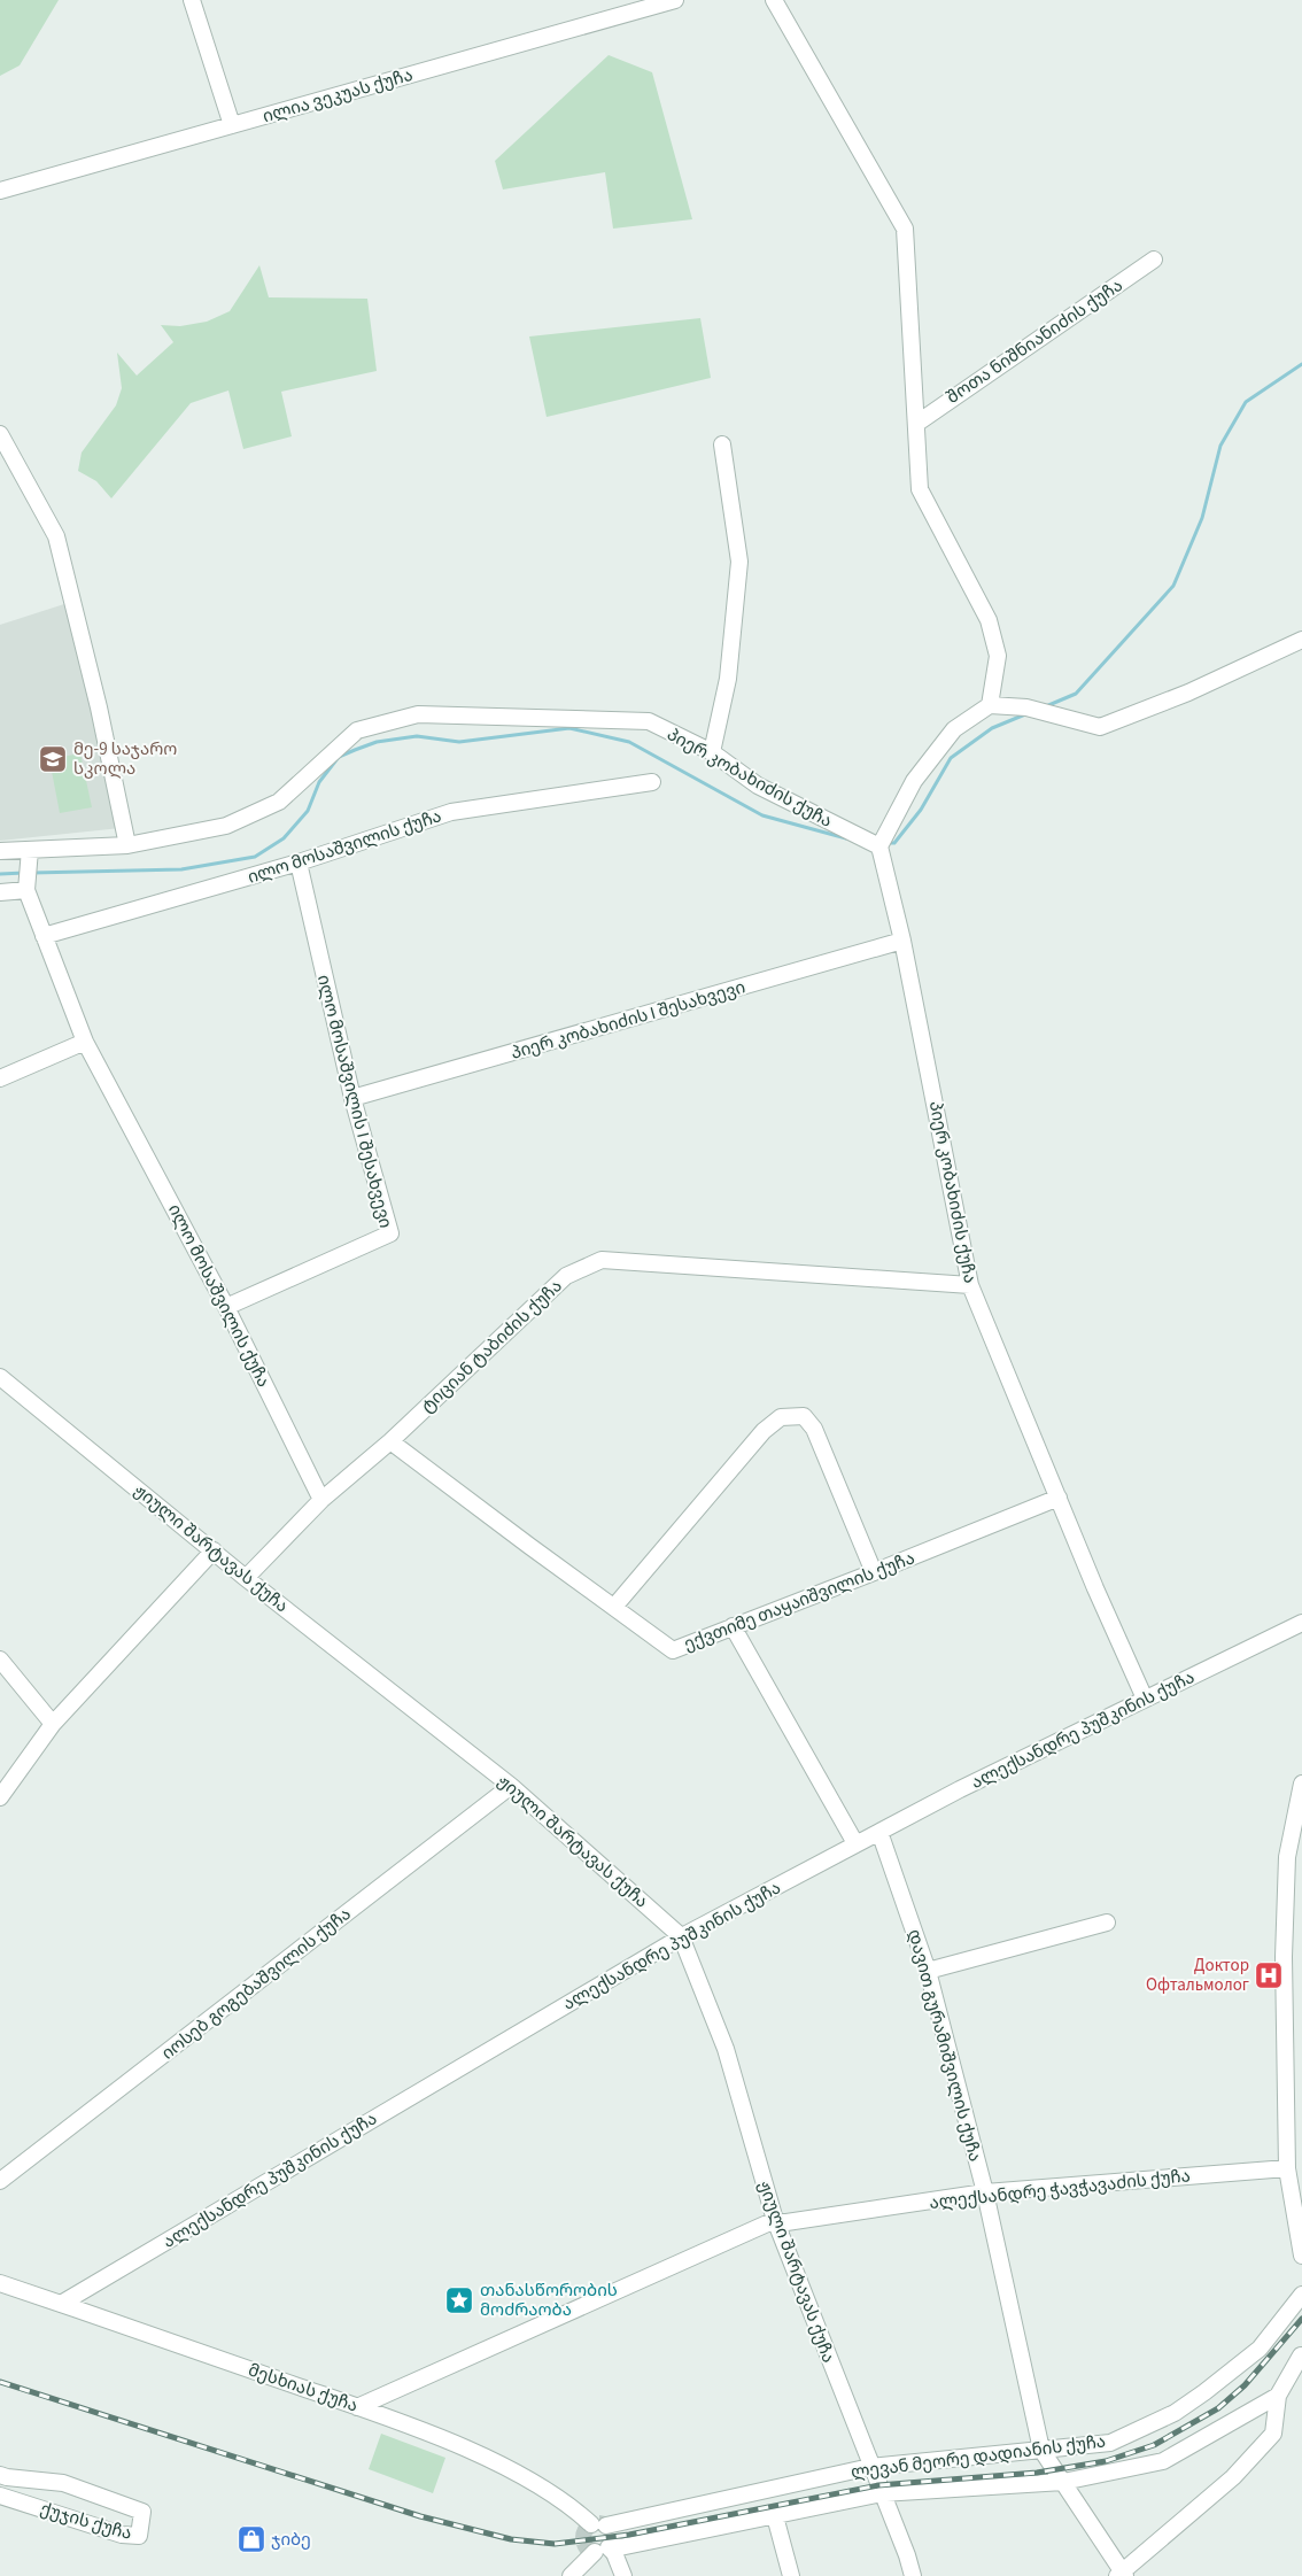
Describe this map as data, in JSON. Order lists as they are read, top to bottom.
{
  "streets": {
    "street": [
      "ილია ვეკუას ქუჩა",
      "შოთა ნიშნიანიძის ქუჩა",
      "პიერ კობახიძის ქუჩა",
      "ილო მოსაშვილის ქუჩა",
      "პიერ კობახიძის I შესახვევი",
      "ილო მოსაშვილის I შესახვევი",
      "ტიციან ტაბიძის ქუჩა",
      "ჟიული შარტავას ქუჩა",
      "ექვთიმე თაყაიშვილის ქუჩა",
      "ალექსანდრე პუშკინის ქუჩა",
      "იოსებ გოგებაშვილის ქუჩა",
      "დავით გურამიშვილის ქუჩა",
      "ალექსანდრე ჭავჭავაძის ქუჩა",
      "მესხიას ქუჩა",
      "ლევან მეორე დადიანის ქუჩა",
      "ქუჯის ქუჩა"
    ]
  },
  "crossings": [
    ["პიერ კობახიძის ქუჩა", "პიერ კობახიძის I შესახვევი"],
    ["პიერ კობახიძის ქუჩა", "ტიციან ტაბიძის ქუჩა"],
    ["პიერ კობახიძის ქუჩა", "ექვთიმე თაყაიშვილის ქუჩა"],
    ["პიერ კობახიძის ქუჩა", "ალექსანდრე პუშკინის ქუჩა"],
    ["ილო მოსაშვილის ქუჩა", "ილო მოსაშვილის I შესახვევი"],
    ["ილო მოსაშვილის ქუჩა", "ტიციან ტაბიძის ქუჩა"],
    ["პიერ კობახიძის I შესახვევი", "ილო მოსაშვილის I შესახვევი"],
    ["ტიციან ტაბიძის ქუჩა", "ჟიული შარტავას ქუჩა"],
    ["ტიციან ტაბიძის ქუჩა", "ექვთიმე თაყაიშვილის ქუჩა"],
    ["ჟიული შარტავას ქუჩა", "ალექსანდრე პუშკინის ქუჩა"],
    ["ჟიული შარტავას ქუჩა", "იოსებ გოგებაშვილის ქუჩა"],
    ["ჟიული შარტავას ქუჩა", "ალექსანდრე ჭავჭავაძის ქუჩა"],
    ["ჟიული შარტავას ქუჩა", "ლევან მეორე დადიანის ქუჩა"],
    ["ალექსანდრე პუშკინის ქუჩა", "დავით გურამიშვილის ქუჩა"],
    ["ალექსანდრე პუშკინის ქუჩა", "მესხიას ქუჩა"],
    ["დავით გურამიშვილის ქუჩა", "ალექსანდრე ჭავჭავაძის ქუჩა"],
    ["დავით გურამიშვილის ქუჩა", "ლევან მეორე დადიანის ქუჩა"],
    ["ალექსანდრე ჭავჭავაძის ქუჩა", "მესხიას ქუჩა"],
    ["მესხიას ქუჩა", "ლევან მეორე დადიანის ქუჩა"]
  ],
  "places": {
    "school or university": ["მე-9 საჯარო სკოლა"],
    "hospital": ["Доктор Офтальмолог"],
    "place": ["თანასწორობის მოძრაობა"],
    "shop": ["ჯიბე"]
  }
}
